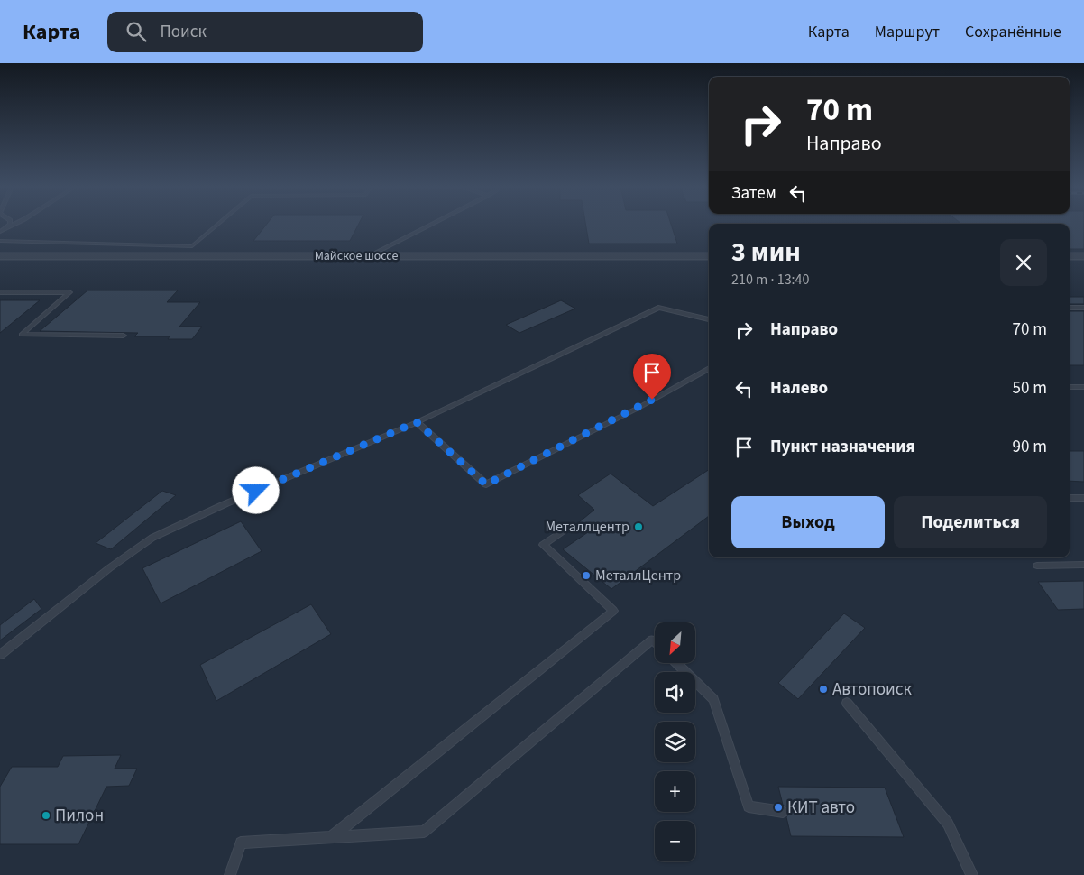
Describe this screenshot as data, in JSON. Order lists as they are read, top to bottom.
{
  "streets": {
    "street": ["Майское шоссе"]
  },
  "places": [
    "Металлцентр",
    "МеталлЦентр",
    "Автопоиск",
    "КИТ авто",
    "Пилон"
  ],
  "north": "bottom left",
  "page": {
    "header": "Карта",
    "search": "Поиск",
    "nav": ["Карта", "Маршрут", "Сохранённые"],
    "turn": ["70 m", "Направо"],
    "then": "Затем",
    "heading": ["3 мин", "210 m · 13:40"],
    "list": [
      {
        "name": "Направо",
        "value": "70 m"
      },
      {
        "name": "Налево",
        "value": "50 m"
      },
      {
        "name": "Пункт назначения",
        "value": "90 m"
      }
    ],
    "buttons": ["Выход", "Поделиться"],
    "map_buttons": ["+", "−"]
  }
}
